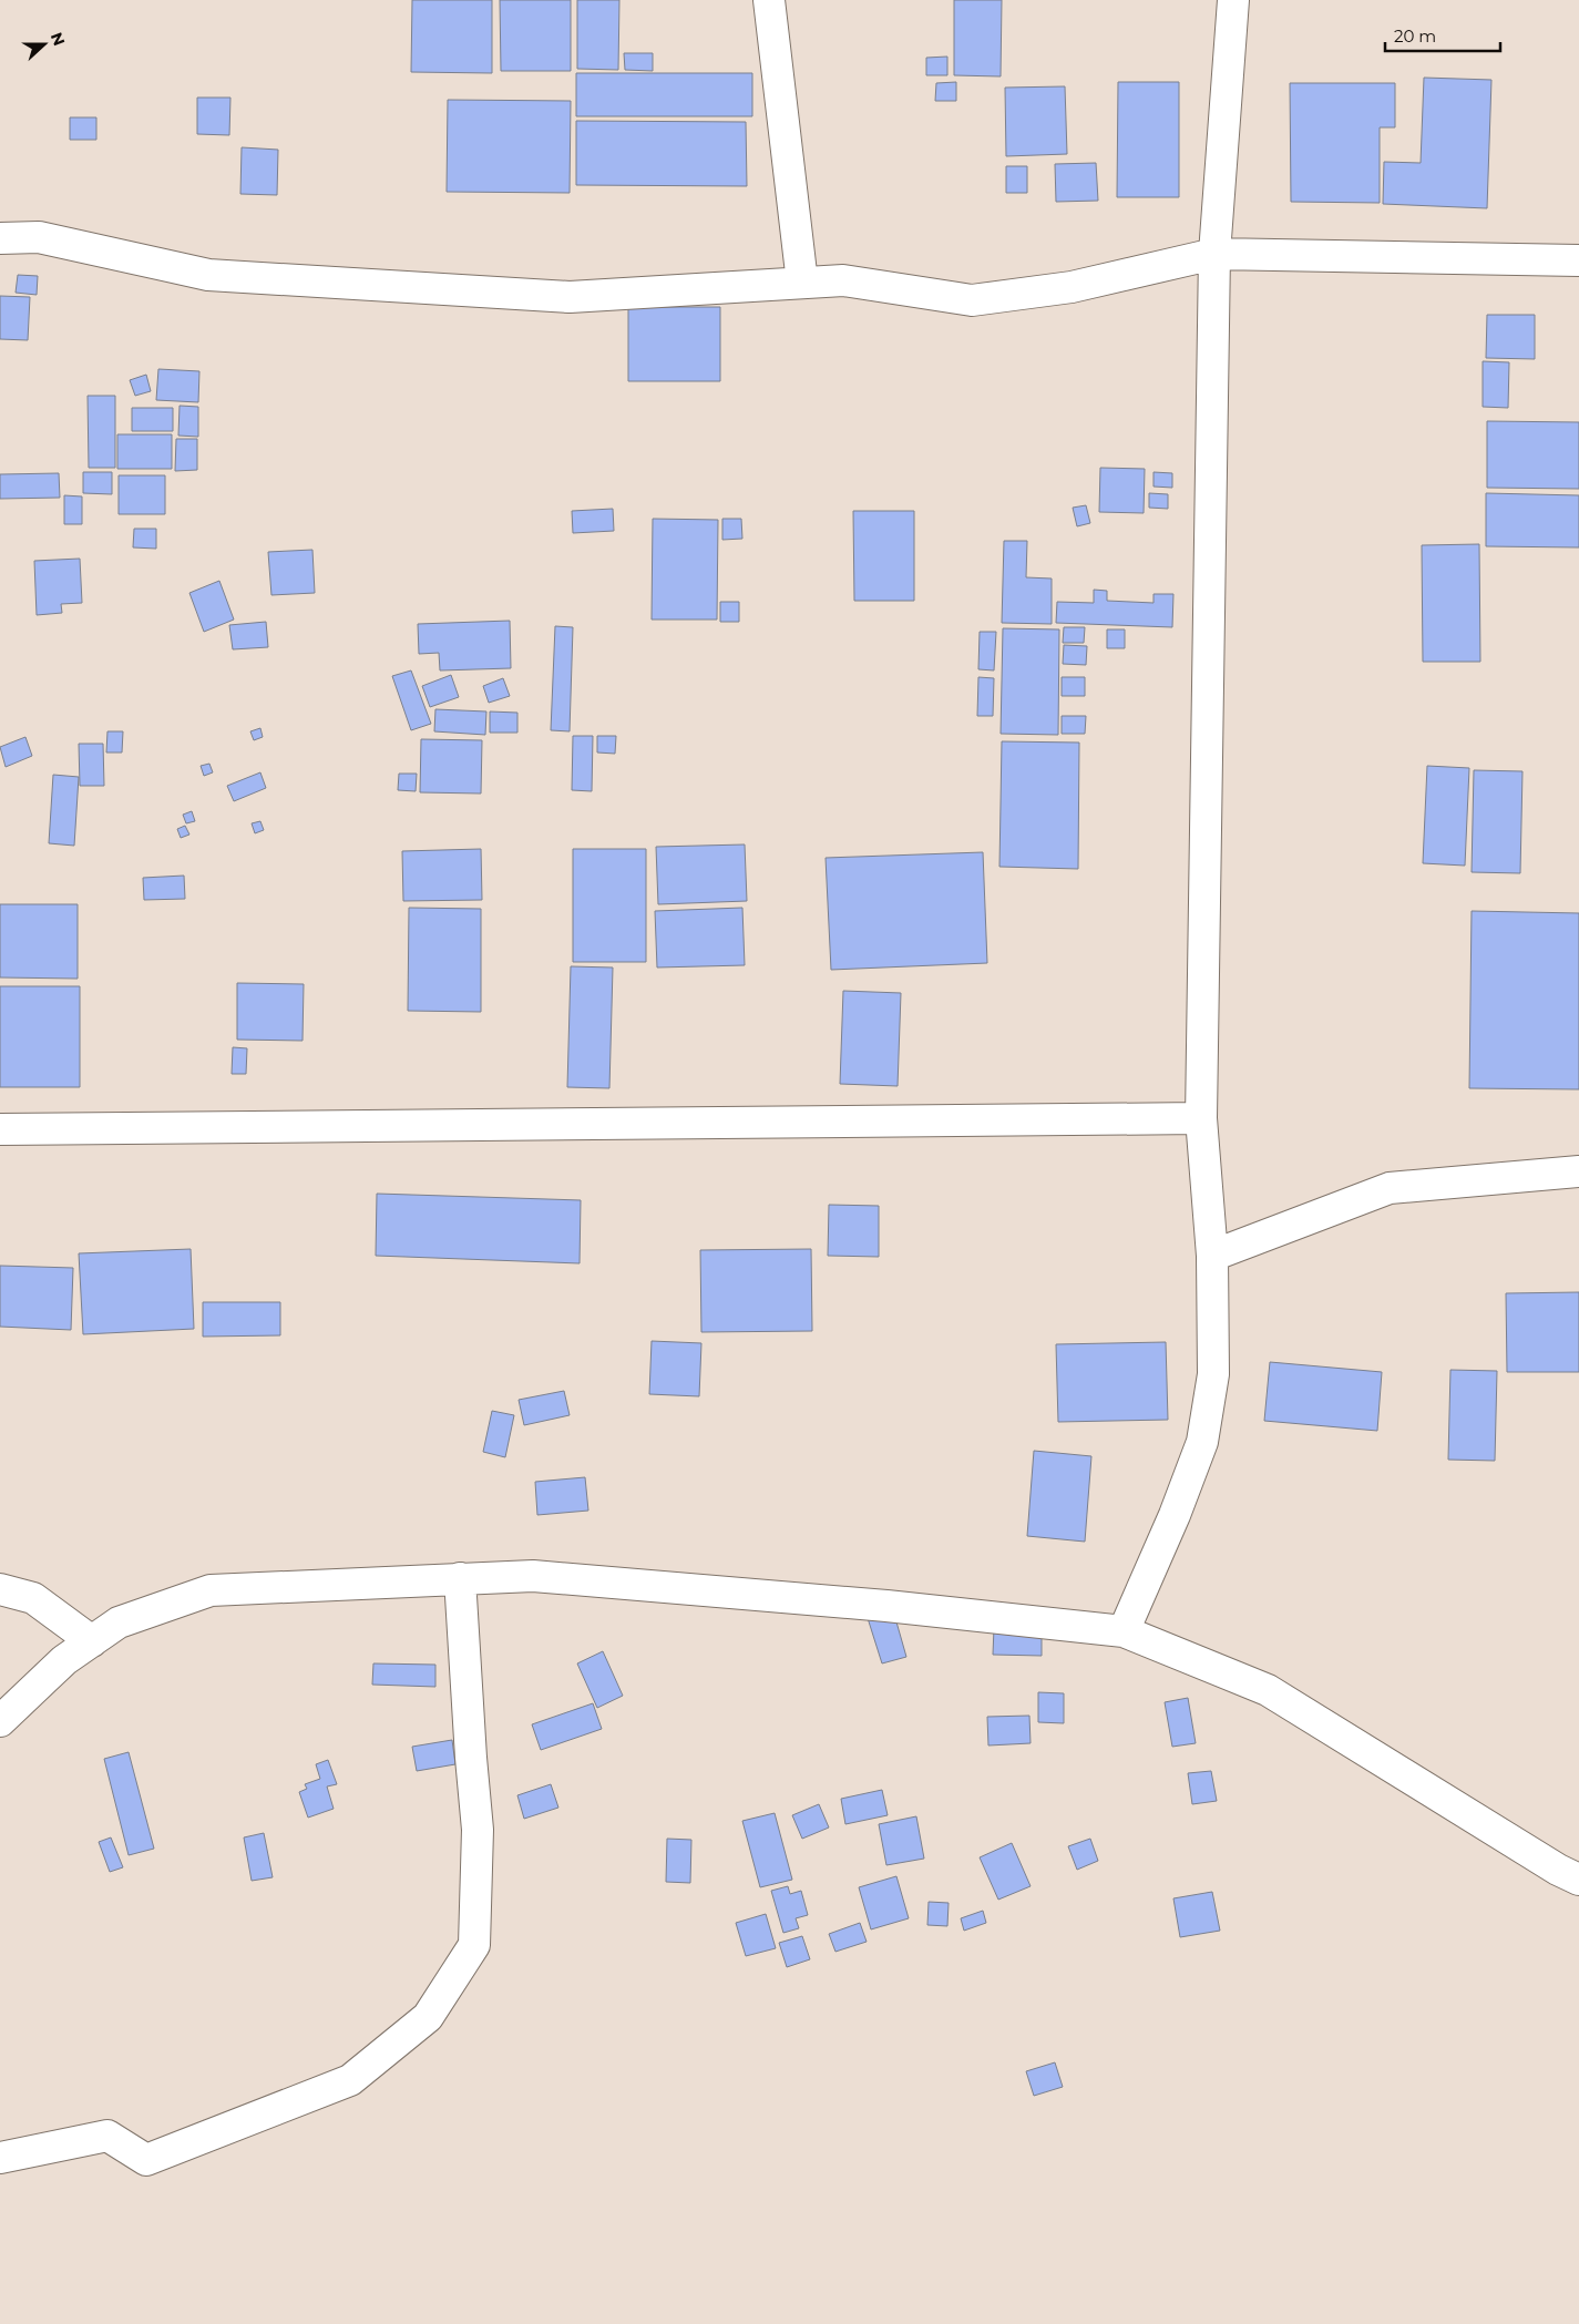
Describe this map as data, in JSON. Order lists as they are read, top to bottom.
{
  "scale_bar": "20 m",
  "north": "right"
}
